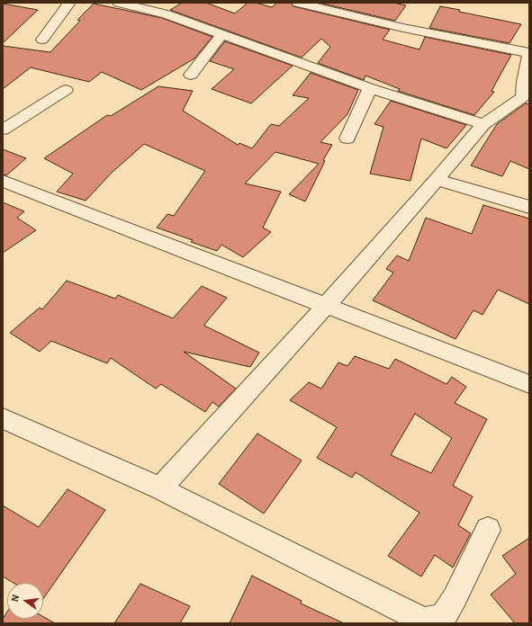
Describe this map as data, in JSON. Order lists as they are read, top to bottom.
{
  "north": "left"
}
